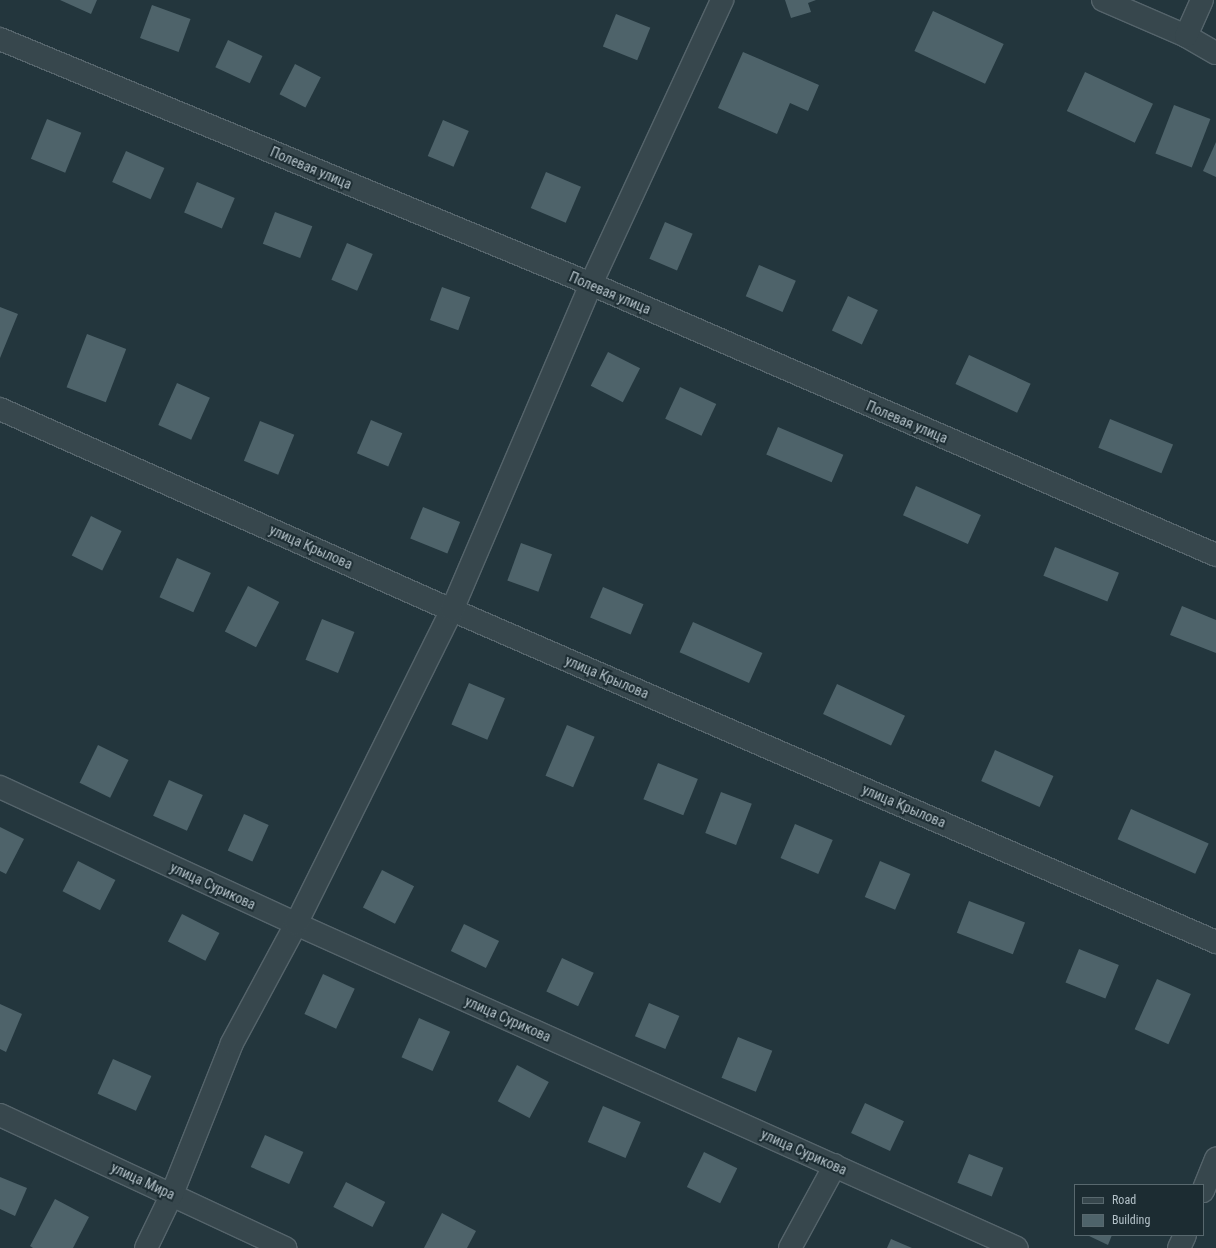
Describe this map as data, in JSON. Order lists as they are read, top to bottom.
{
  "streets": {
    "street": [
      "Полевая улица",
      "улица Крылова",
      "улица Сурикова",
      "улица Мира"
    ]
  },
  "legend": ["Road", "Building"]
}
